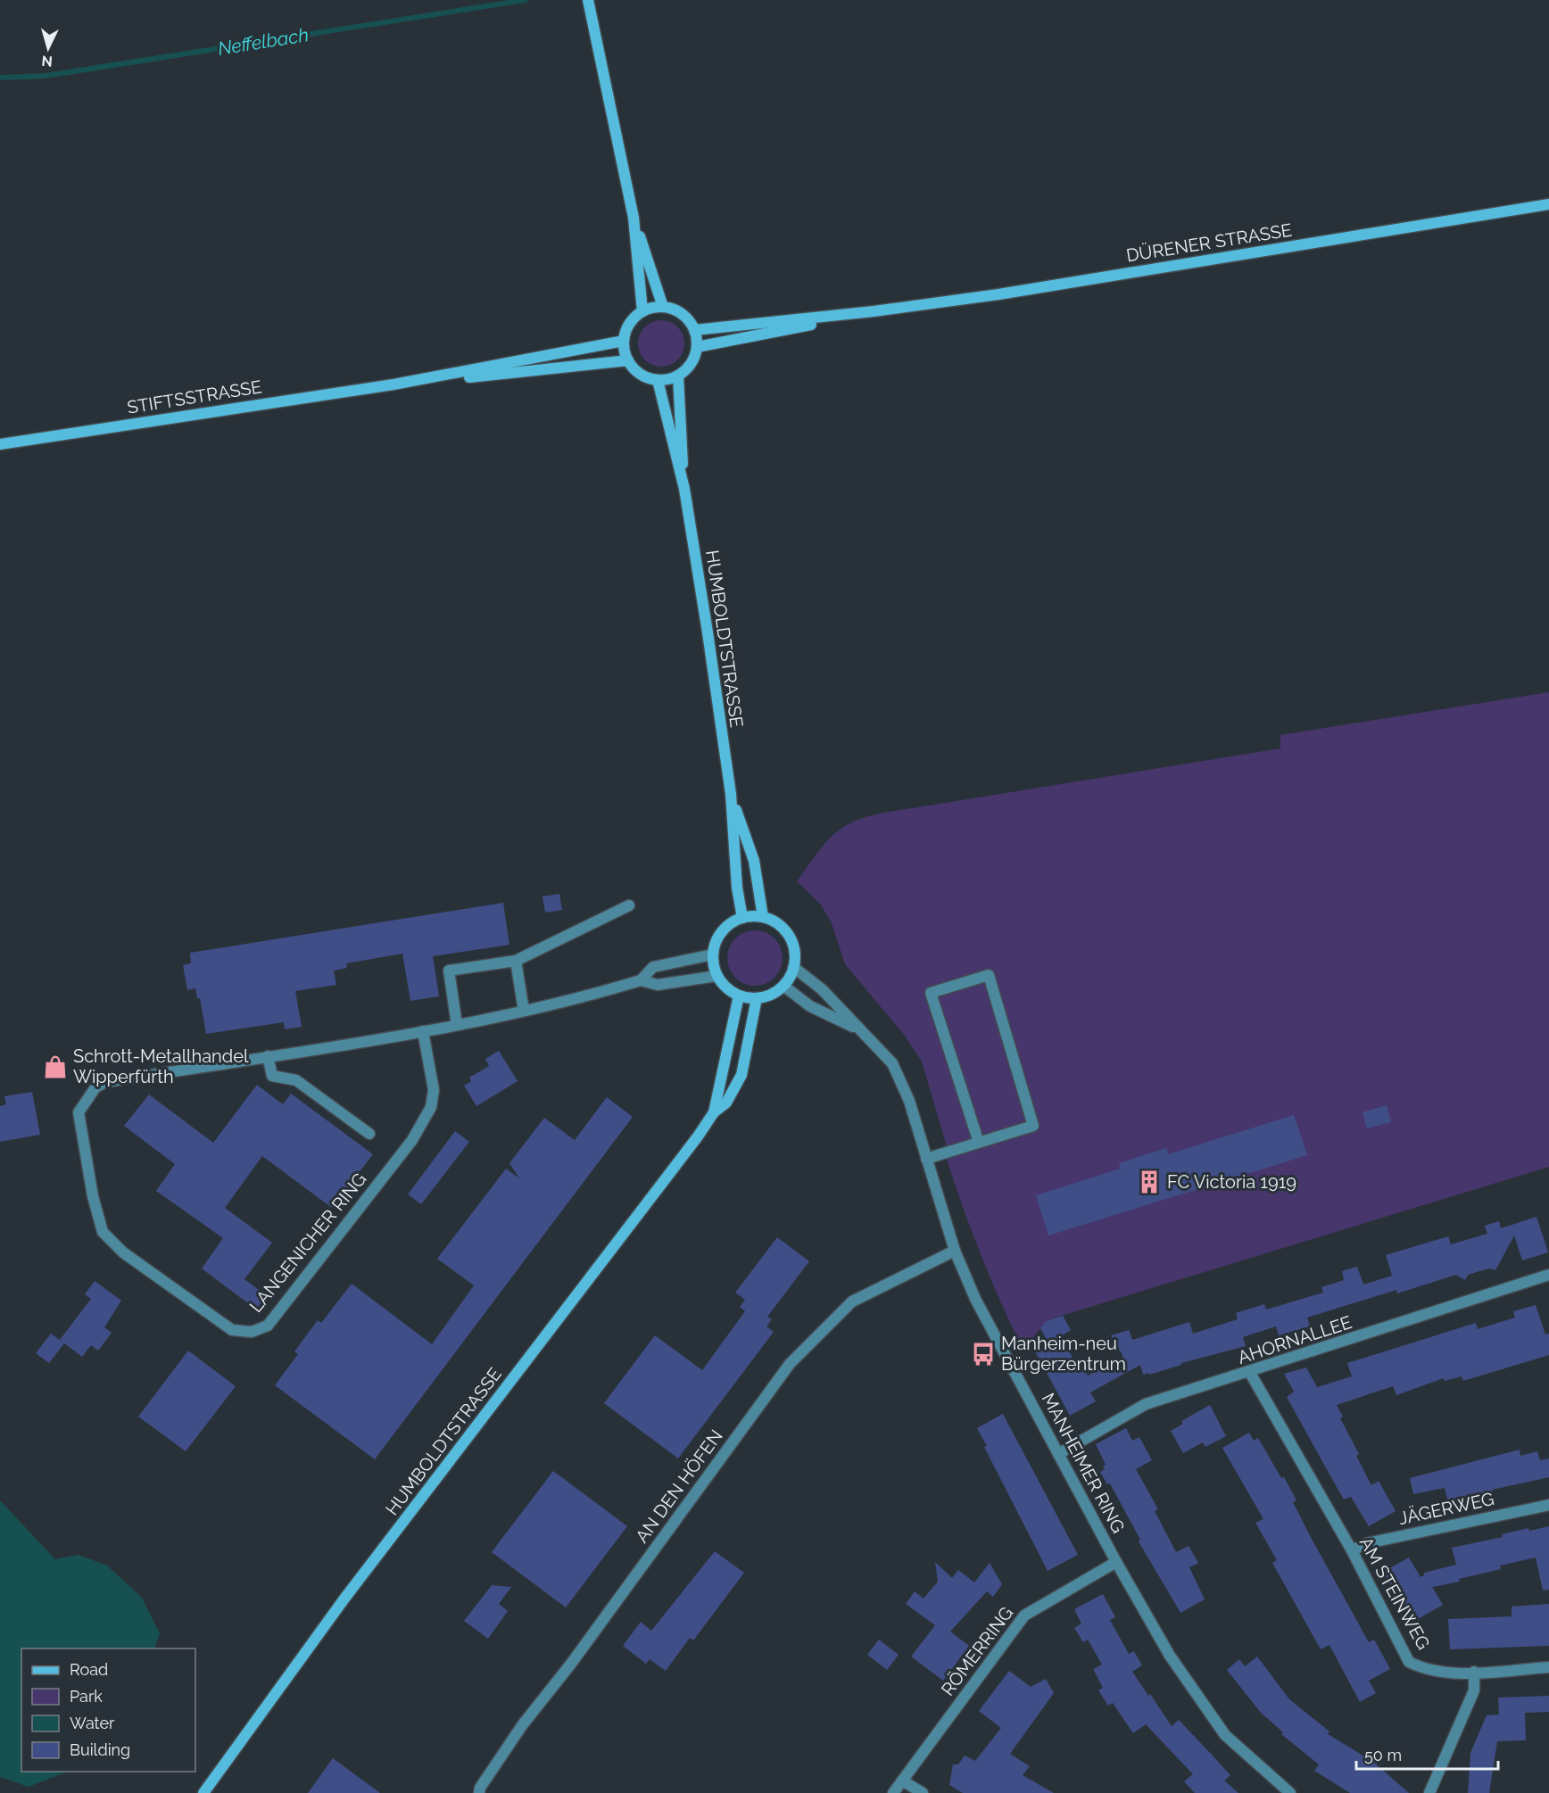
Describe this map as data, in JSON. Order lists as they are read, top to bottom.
{
  "streets": {
    "street": [
      "DÜRENER STRASSE",
      "STIFTSSTRASSE",
      "HUMBOLDTSTRASSE",
      "LANGENICHER RING",
      "AHORNALLEE",
      "MANHEIMER RING",
      "AN DEN HÖFEN",
      "JÄGERWEG",
      "AM STEINWEG",
      "RÖMERRING"
    ]
  },
  "crossings": [
    ["DÜRENER STRASSE", "STIFTSSTRASSE"],
    ["DÜRENER STRASSE", "HUMBOLDTSTRASSE"],
    ["STIFTSSTRASSE", "HUMBOLDTSTRASSE"],
    ["HUMBOLDTSTRASSE", "LANGENICHER RING"],
    ["HUMBOLDTSTRASSE", "MANHEIMER RING"],
    ["LANGENICHER RING", "MANHEIMER RING"],
    ["AHORNALLEE", "MANHEIMER RING"],
    ["AHORNALLEE", "AM STEINWEG"],
    ["MANHEIMER RING", "AN DEN HÖFEN"],
    ["MANHEIMER RING", "RÖMERRING"],
    ["JÄGERWEG", "AM STEINWEG"]
  ],
  "water": ["Neffelbach"],
  "places": {
    "shop": ["Schrott-Metallhandel Wipperfürth"],
    "building": ["FC Victoria 1919"],
    "bus stop": ["Manheim-neu Bürgerzentrum"]
  },
  "legend": [
    "Road",
    "Park",
    "Water",
    "Building"
  ],
  "scale_bar": "50 m",
  "north": "bottom"
}
